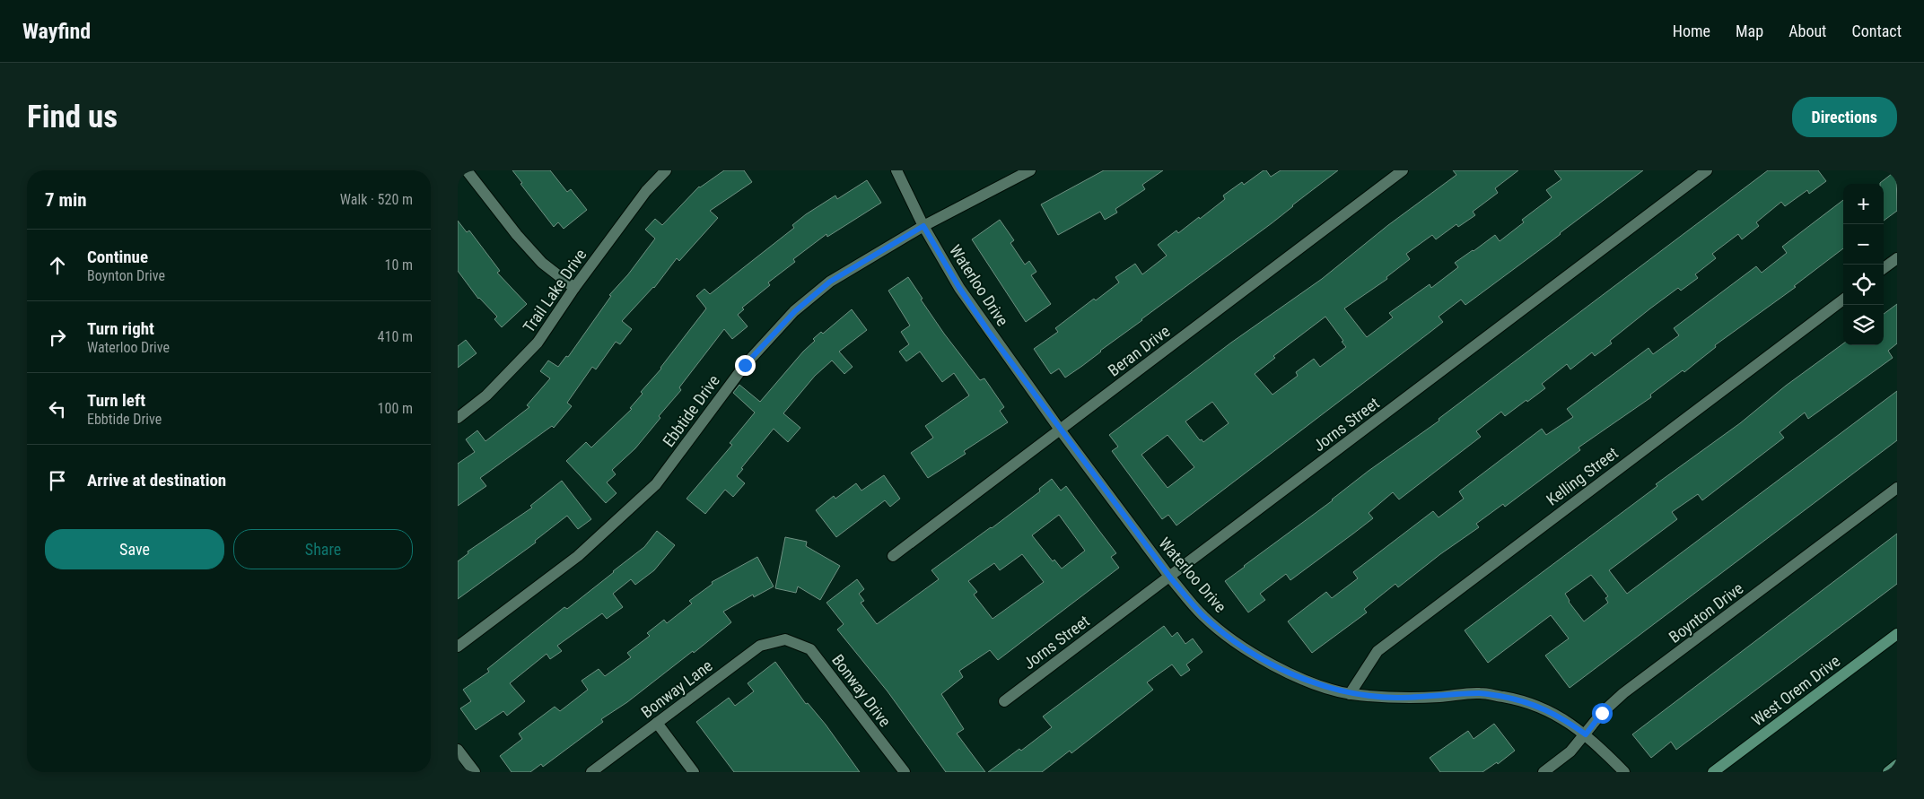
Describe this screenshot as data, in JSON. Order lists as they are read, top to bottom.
{
  "streets": {
    "main road": ["West Orem Drive"],
    "street": [
      "Waterloo Drive",
      "Trail Lake Drive",
      "Beran Drive",
      "Ebbtide Drive",
      "Jorns Street",
      "Kelling Street",
      "Boynton Drive",
      "Bonway Lane",
      "Bonway Drive"
    ]
  },
  "crossings": [
    ["Waterloo Drive", "Beran Drive"],
    ["Waterloo Drive", "Ebbtide Drive"],
    ["Waterloo Drive", "Jorns Street"],
    ["Waterloo Drive", "Kelling Street"],
    ["Waterloo Drive", "Boynton Drive"],
    ["Bonway Lane", "Bonway Drive"]
  ],
  "page": {
    "header": "Wayfind",
    "nav": [
      "Home",
      "Map",
      "About",
      "Contact"
    ],
    "buttons": [
      "Directions",
      ["Save", "Share"]
    ],
    "title": "Find us",
    "heading": ["7 min", "Walk · 520 m"],
    "map_buttons": ["+", "−"],
    "list": [
      ["Continue", "Boynton Drive", "10 m"],
      ["Turn right", "Waterloo Drive", "410 m"],
      ["Turn left", "Ebbtide Drive", "100 m"],
      "Arrive at destination"
    ]
  }
}
